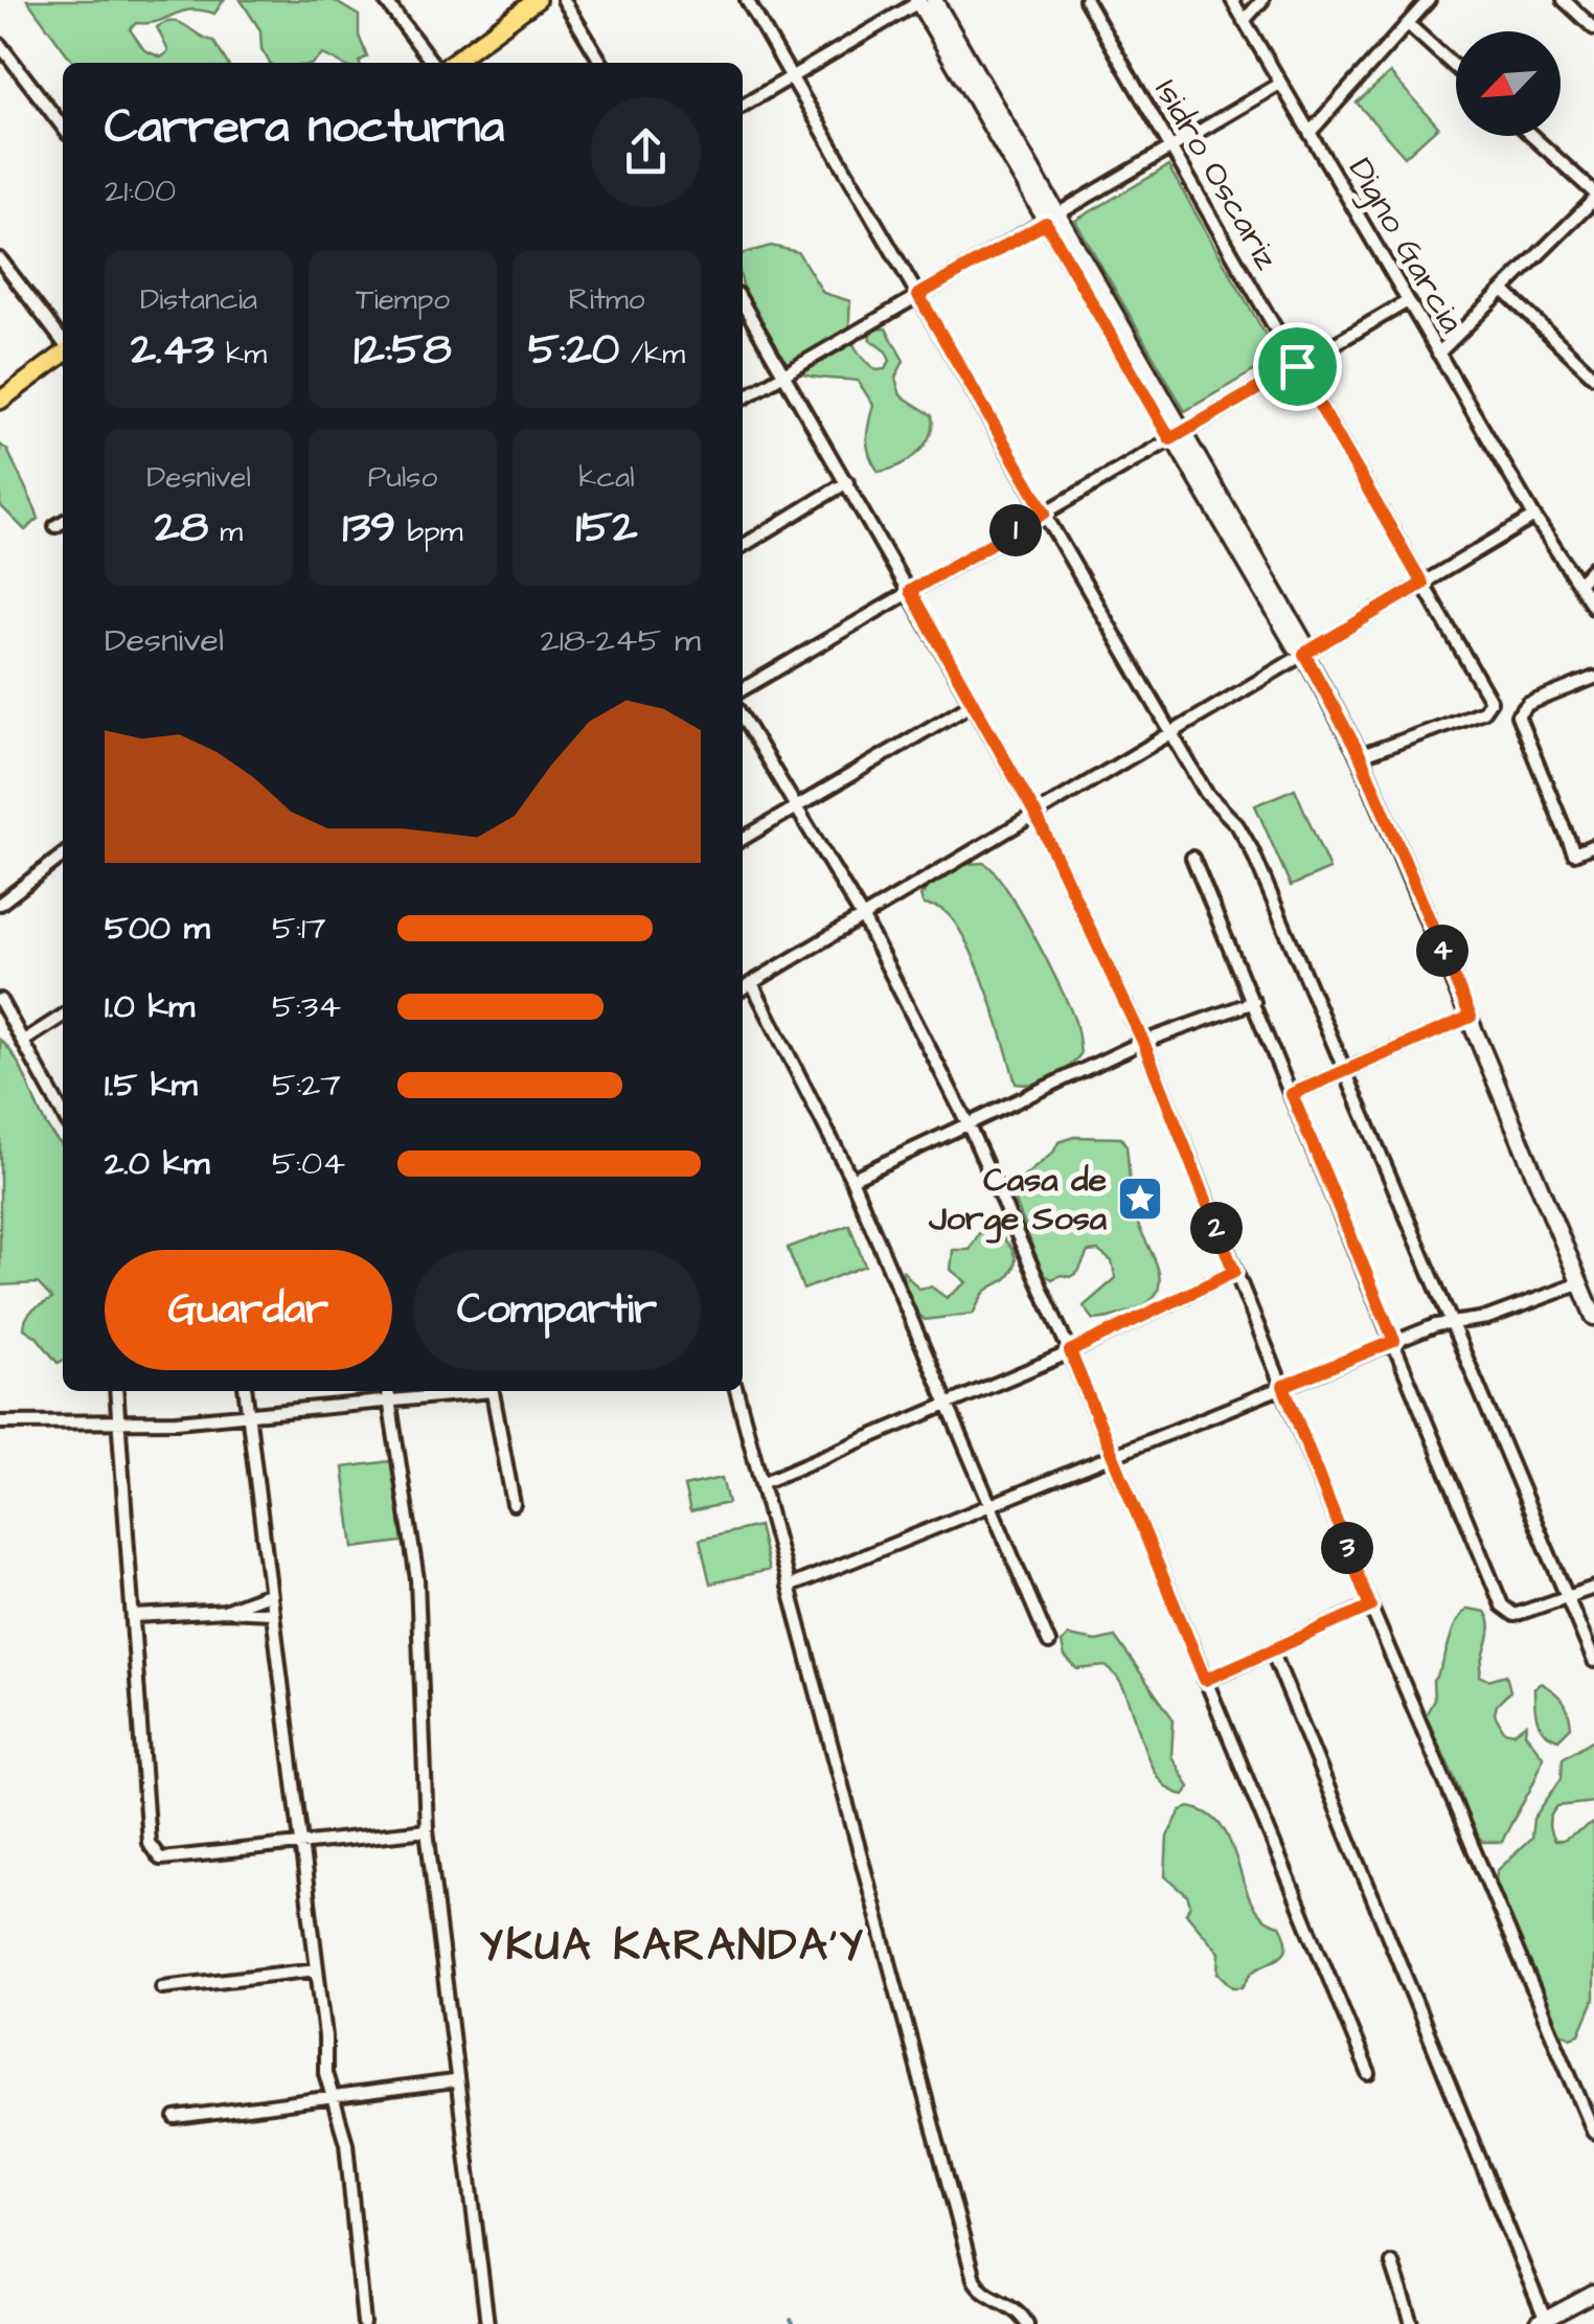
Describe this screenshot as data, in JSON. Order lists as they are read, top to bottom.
{
  "streets": {
    "street": ["Isidro Oscariz", "Digno Garcia"]
  },
  "districts": ["YKUA KARANDA'Y"],
  "places": {
    "place": ["Casa de Jorge Sosa"]
  },
  "north": "bottom left",
  "page": {
    "heading": ["Carrera nocturna", "21:00"],
    "stats": [
      ["Distancia", "2.43 km"],
      ["Tiempo", "12:58"],
      ["Ritmo", "5:20 /km"],
      ["Desnivel", "28 m"],
      ["Pulso", "139 bpm"],
      ["kcal", "152"]
    ],
    "pins": [
      "1",
      "4",
      "2",
      "3"
    ],
    "chart": ["Desnivel", "218–245 m"],
    "list": [
      {
        "name": "500 m",
        "note": "5:17"
      },
      {
        "name": "1.0 km",
        "note": "5:34"
      },
      {
        "name": "1.5 km",
        "note": "5:27"
      },
      {
        "name": "2.0 km",
        "note": "5:04"
      }
    ],
    "buttons": ["Guardar", "Compartir"]
  }
}
